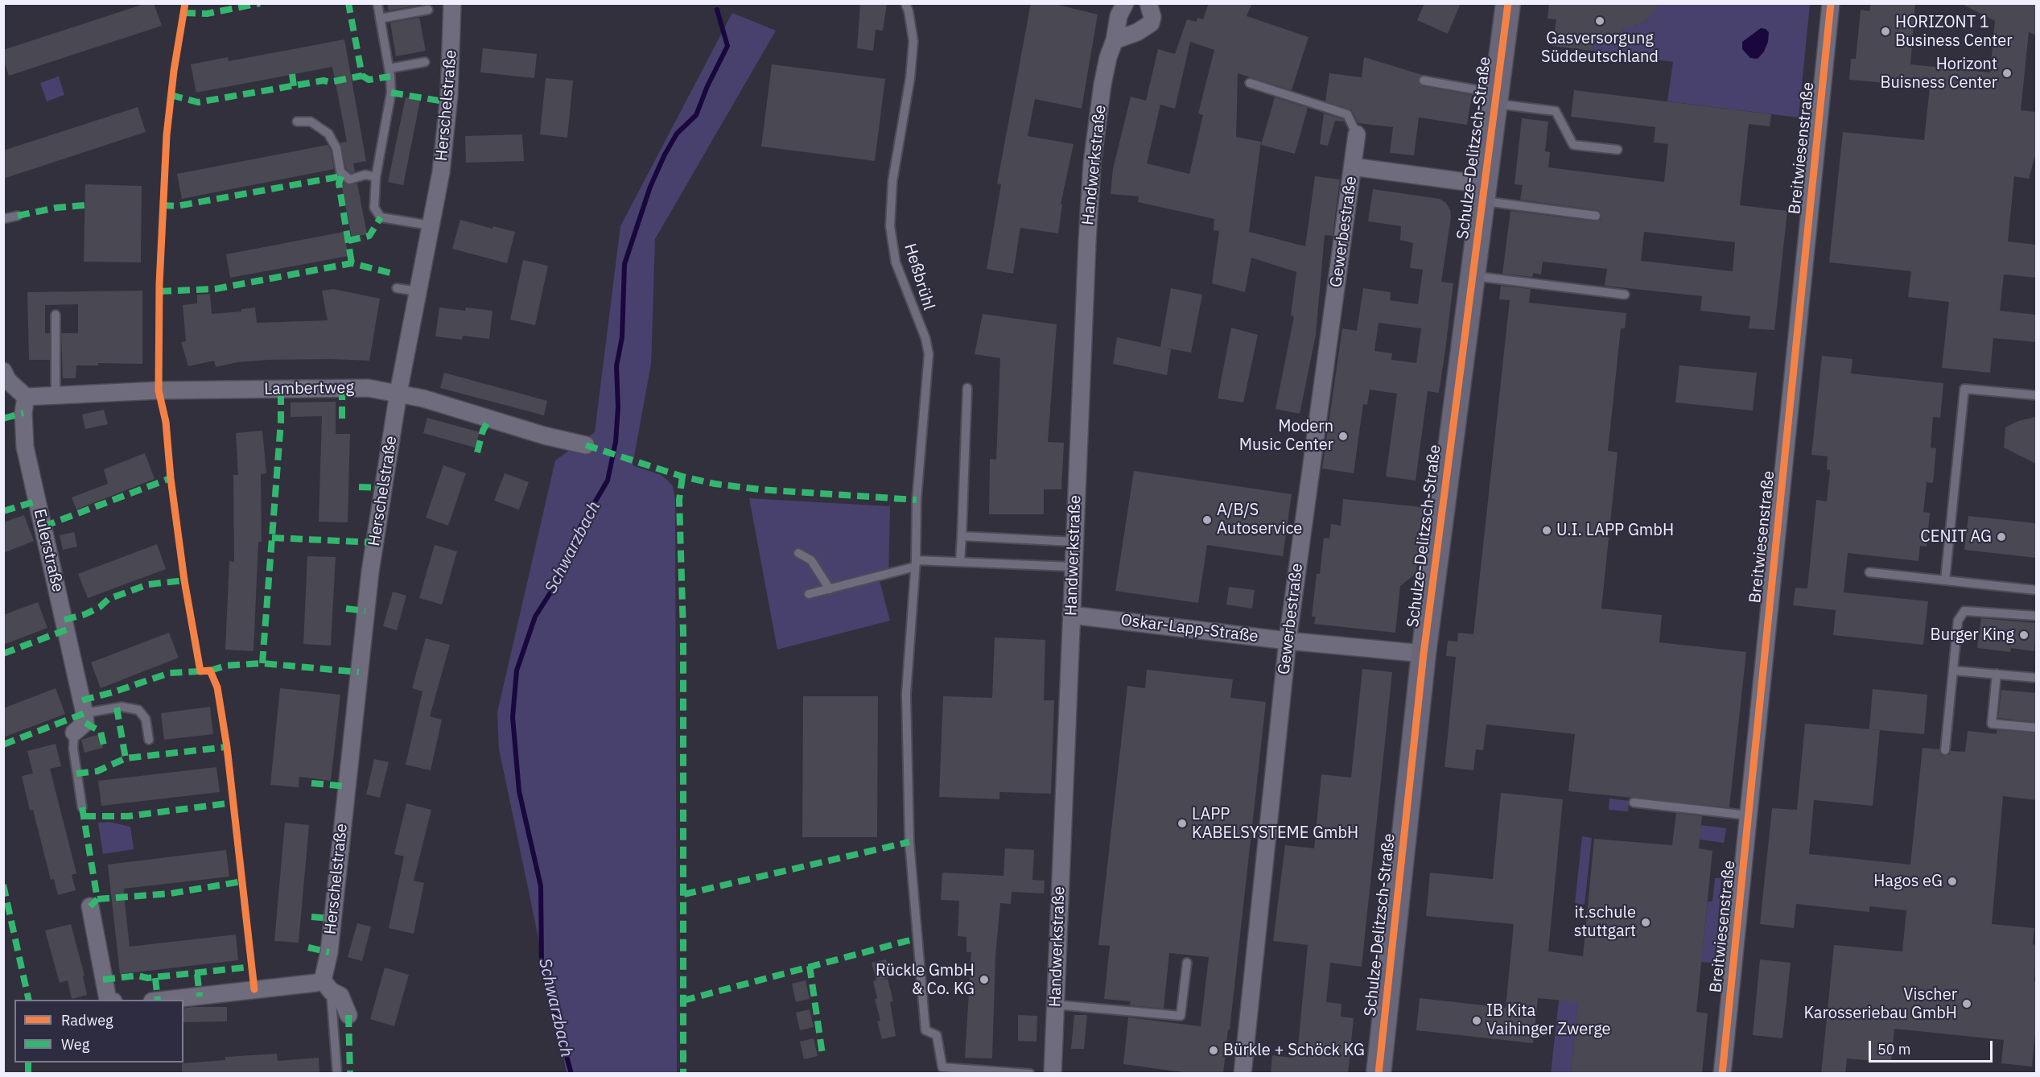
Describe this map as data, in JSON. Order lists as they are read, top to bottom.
{
  "streets": {
    "street": [
      "Herschelstraße",
      "Schulze-Delitzsch-Straße",
      "Breitwiesenstraße",
      "Handwerkstraße",
      "Gewerbestraße",
      "Lambertweg",
      "Eulerstraße",
      "Oskar-Lapp-Straße"
    ],
    "lane": ["Heßbrühl"]
  },
  "crossings": [
    ["Herschelstraße", "Lambertweg"],
    ["Schulze-Delitzsch-Straße", "Gewerbestraße"],
    ["Schulze-Delitzsch-Straße", "Oskar-Lapp-Straße"],
    ["Handwerkstraße", "Oskar-Lapp-Straße"],
    ["Gewerbestraße", "Oskar-Lapp-Straße"],
    ["Lambertweg", "Eulerstraße"]
  ],
  "water": ["Schwarzbach"],
  "places": [
    "Gasversorgung Süddeutschland",
    "HORIZONT 1 Business Center",
    "Horizont Buisness Center",
    "Modern Music Center",
    "A/B/S Autoservice",
    "U.I. LAPP GmbH",
    "CENIT AG",
    "Burger King",
    "LAPP KABELSYSTEME GmbH",
    "Hagos eG",
    "it.schule stuttgart",
    "Rückle GmbH & Co. KG",
    "Vischer Karosseriebau GmbH",
    "IB Kita Vaihinger Zwerge",
    "Bürkle + Schöck KG"
  ],
  "legend": ["Radweg", "Weg"],
  "scale_bar": "50 m"
}
